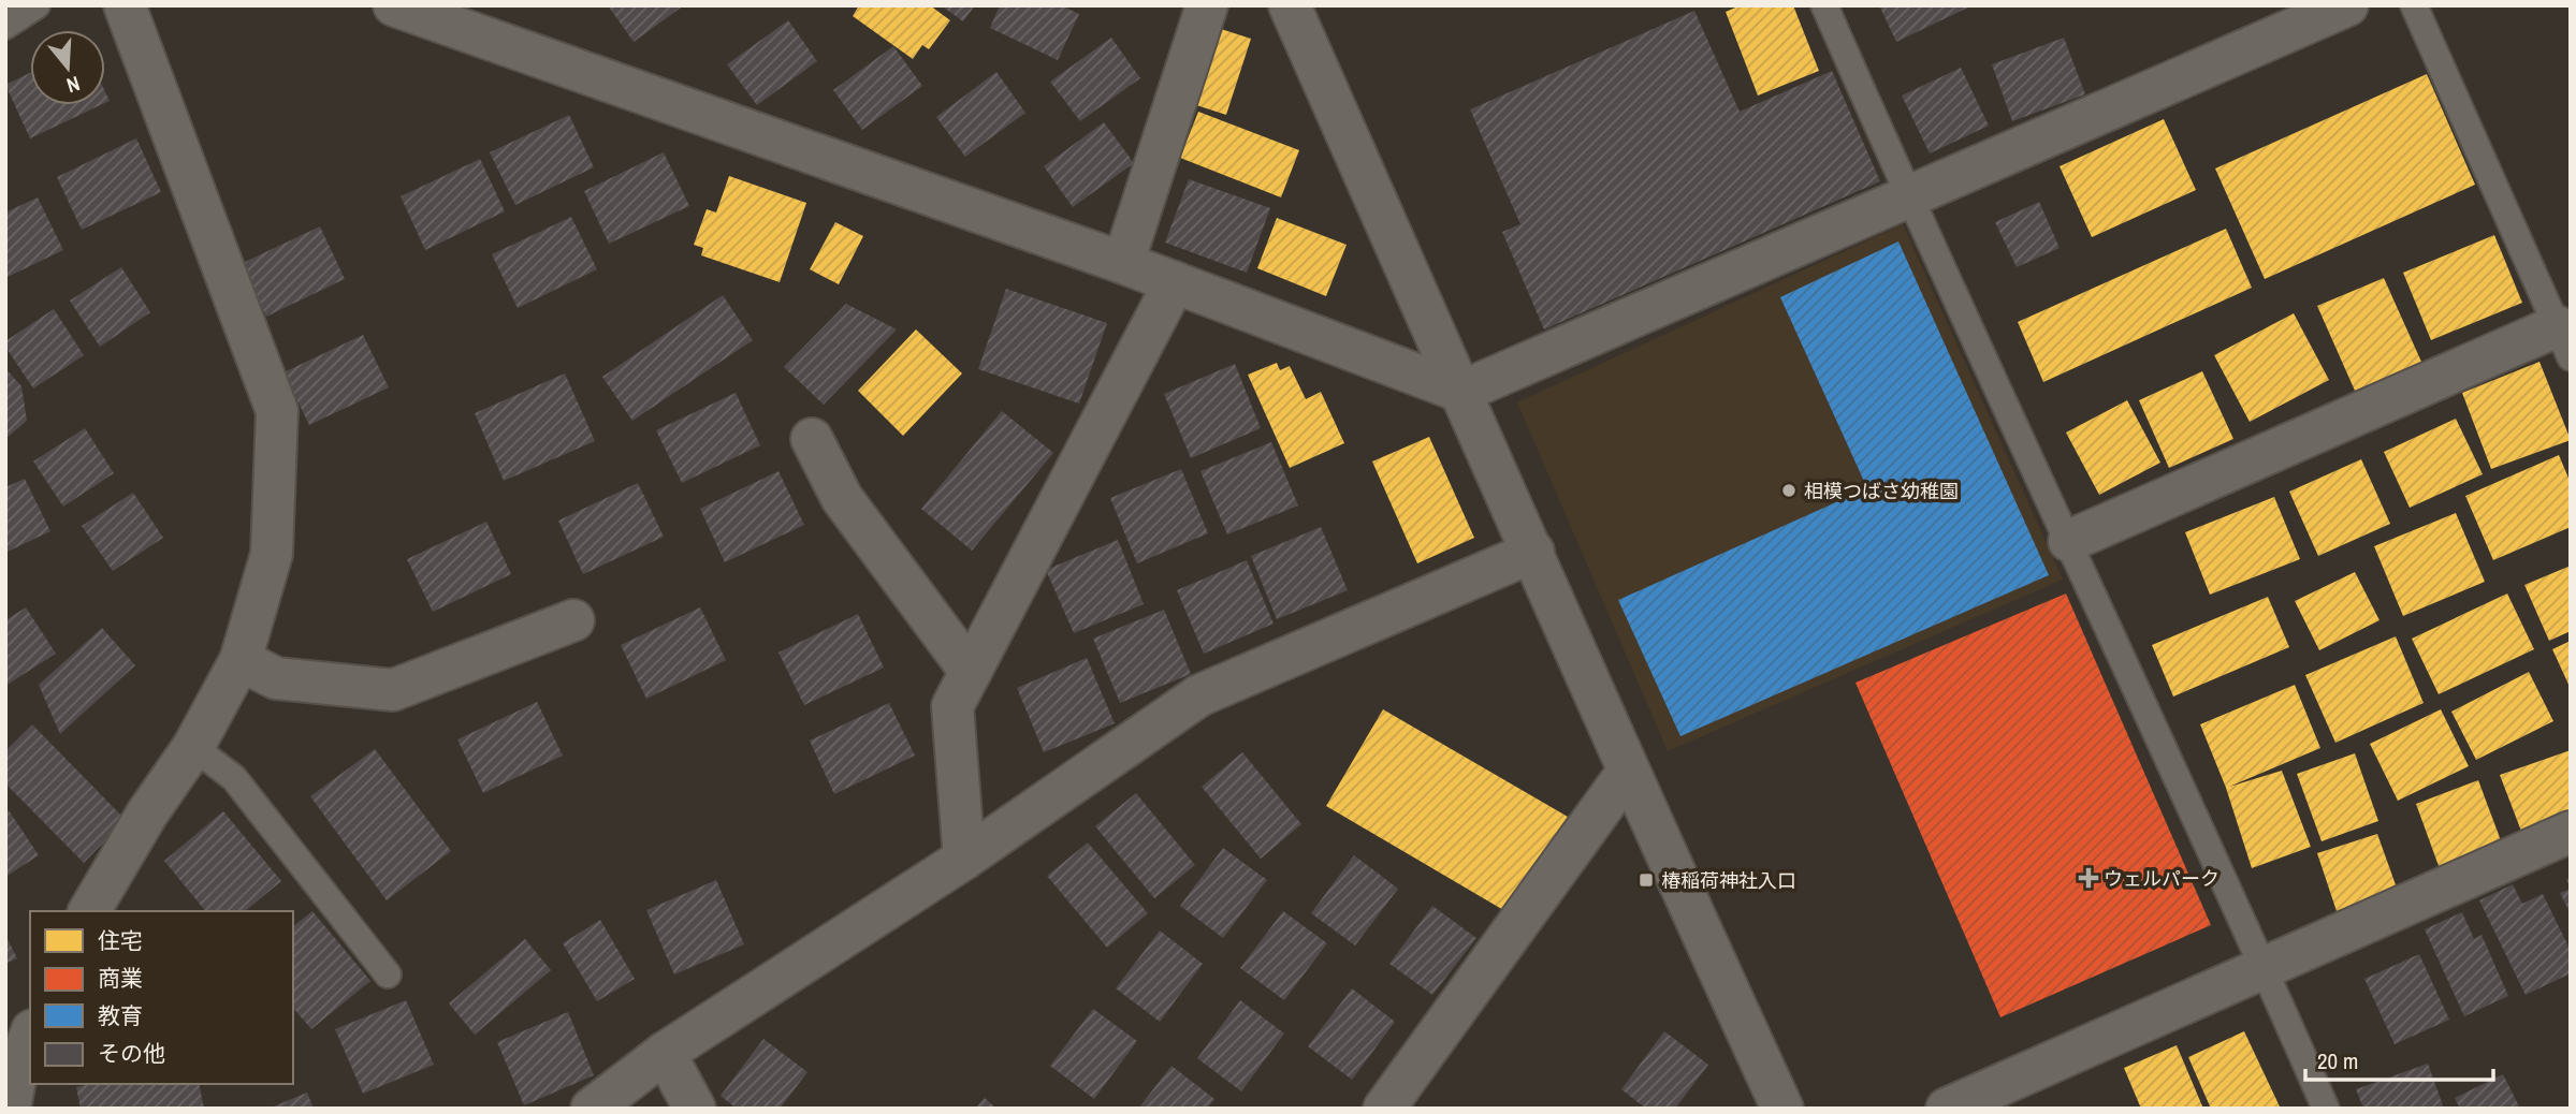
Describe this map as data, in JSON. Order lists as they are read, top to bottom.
{
  "places": {
    "other": ["相模つばさ幼稚園"],
    "health": ["ウェルパーク"],
    "transit": ["椿稲荷神社入口"]
  },
  "legend": [
    "住宅",
    "商業",
    "教育",
    "その他"
  ],
  "scale_bar": "20 m",
  "north": "bottom"
}
